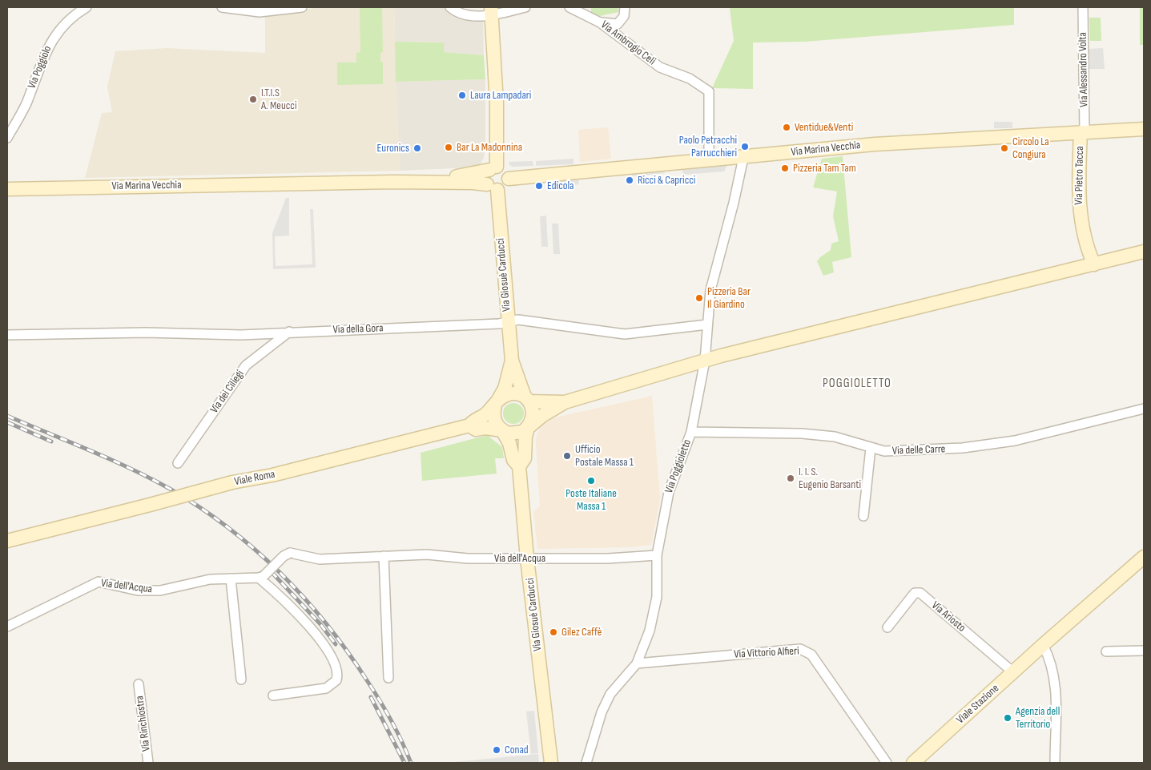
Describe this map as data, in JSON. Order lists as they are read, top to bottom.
{
  "streets": {
    "main road": [
      "Via Marina Vecchia",
      "Via Pietro Tacca",
      "Via Giosuè Carducci",
      "Viale Roma",
      "Viale Stazione"
    ],
    "street": [
      "Via Ambrogio Celi",
      "Via Poggiolo",
      "Via Alessandro Volta",
      "Via della Gora",
      "Via dei Ciliegi",
      "Via delle Carre",
      "Via Poggioletto",
      "Via dell'Acqua",
      "Via Ariosto",
      "Via Vittorio Alfieri",
      "Via Rinchiostra"
    ]
  },
  "crossings": [
    ["Via Ambrogio Celi", "Via Marina Vecchia"],
    ["Via Alessandro Volta", "Via Marina Vecchia"],
    ["Via Alessandro Volta", "Via Pietro Tacca"],
    ["Via Marina Vecchia", "Via Pietro Tacca"],
    ["Via Marina Vecchia", "Via Giosuè Carducci"],
    ["Via Marina Vecchia", "Via Poggioletto"],
    ["Via Giosuè Carducci", "Via della Gora"],
    ["Via Giosuè Carducci", "Viale Roma"],
    ["Via Giosuè Carducci", "Via dell'Acqua"],
    ["Via della Gora", "Via dei Ciliegi"],
    ["Via della Gora", "Via Poggioletto"],
    ["Via delle Carre", "Via Poggioletto"],
    ["Via Poggioletto", "Via dell'Acqua"],
    ["Via Poggioletto", "Via Vittorio Alfieri"],
    ["Via Ariosto", "Viale Stazione"]
  ],
  "districts": ["POGGIOLETTO"],
  "places": [
    "Laura Lampadari",
    "I.T.I.S A. Meucci",
    "Ventidue&Venti",
    "Paolo Petracchi Parrucchieri",
    "Bar La Madonnina",
    "Euronics",
    "Circolo La Congiura",
    "Pizzeria Tam Tam",
    "Ricci & Capricci",
    "Edicola",
    "Pizzeria Bar Il Giardino",
    "Ufficio Postale Massa 1",
    "I. I. S. Eugenio Barsanti",
    "Poste Italiane Massa 1",
    "Gilez Caffè",
    "Agenzia dell Territorio",
    "Conad"
  ]
}
